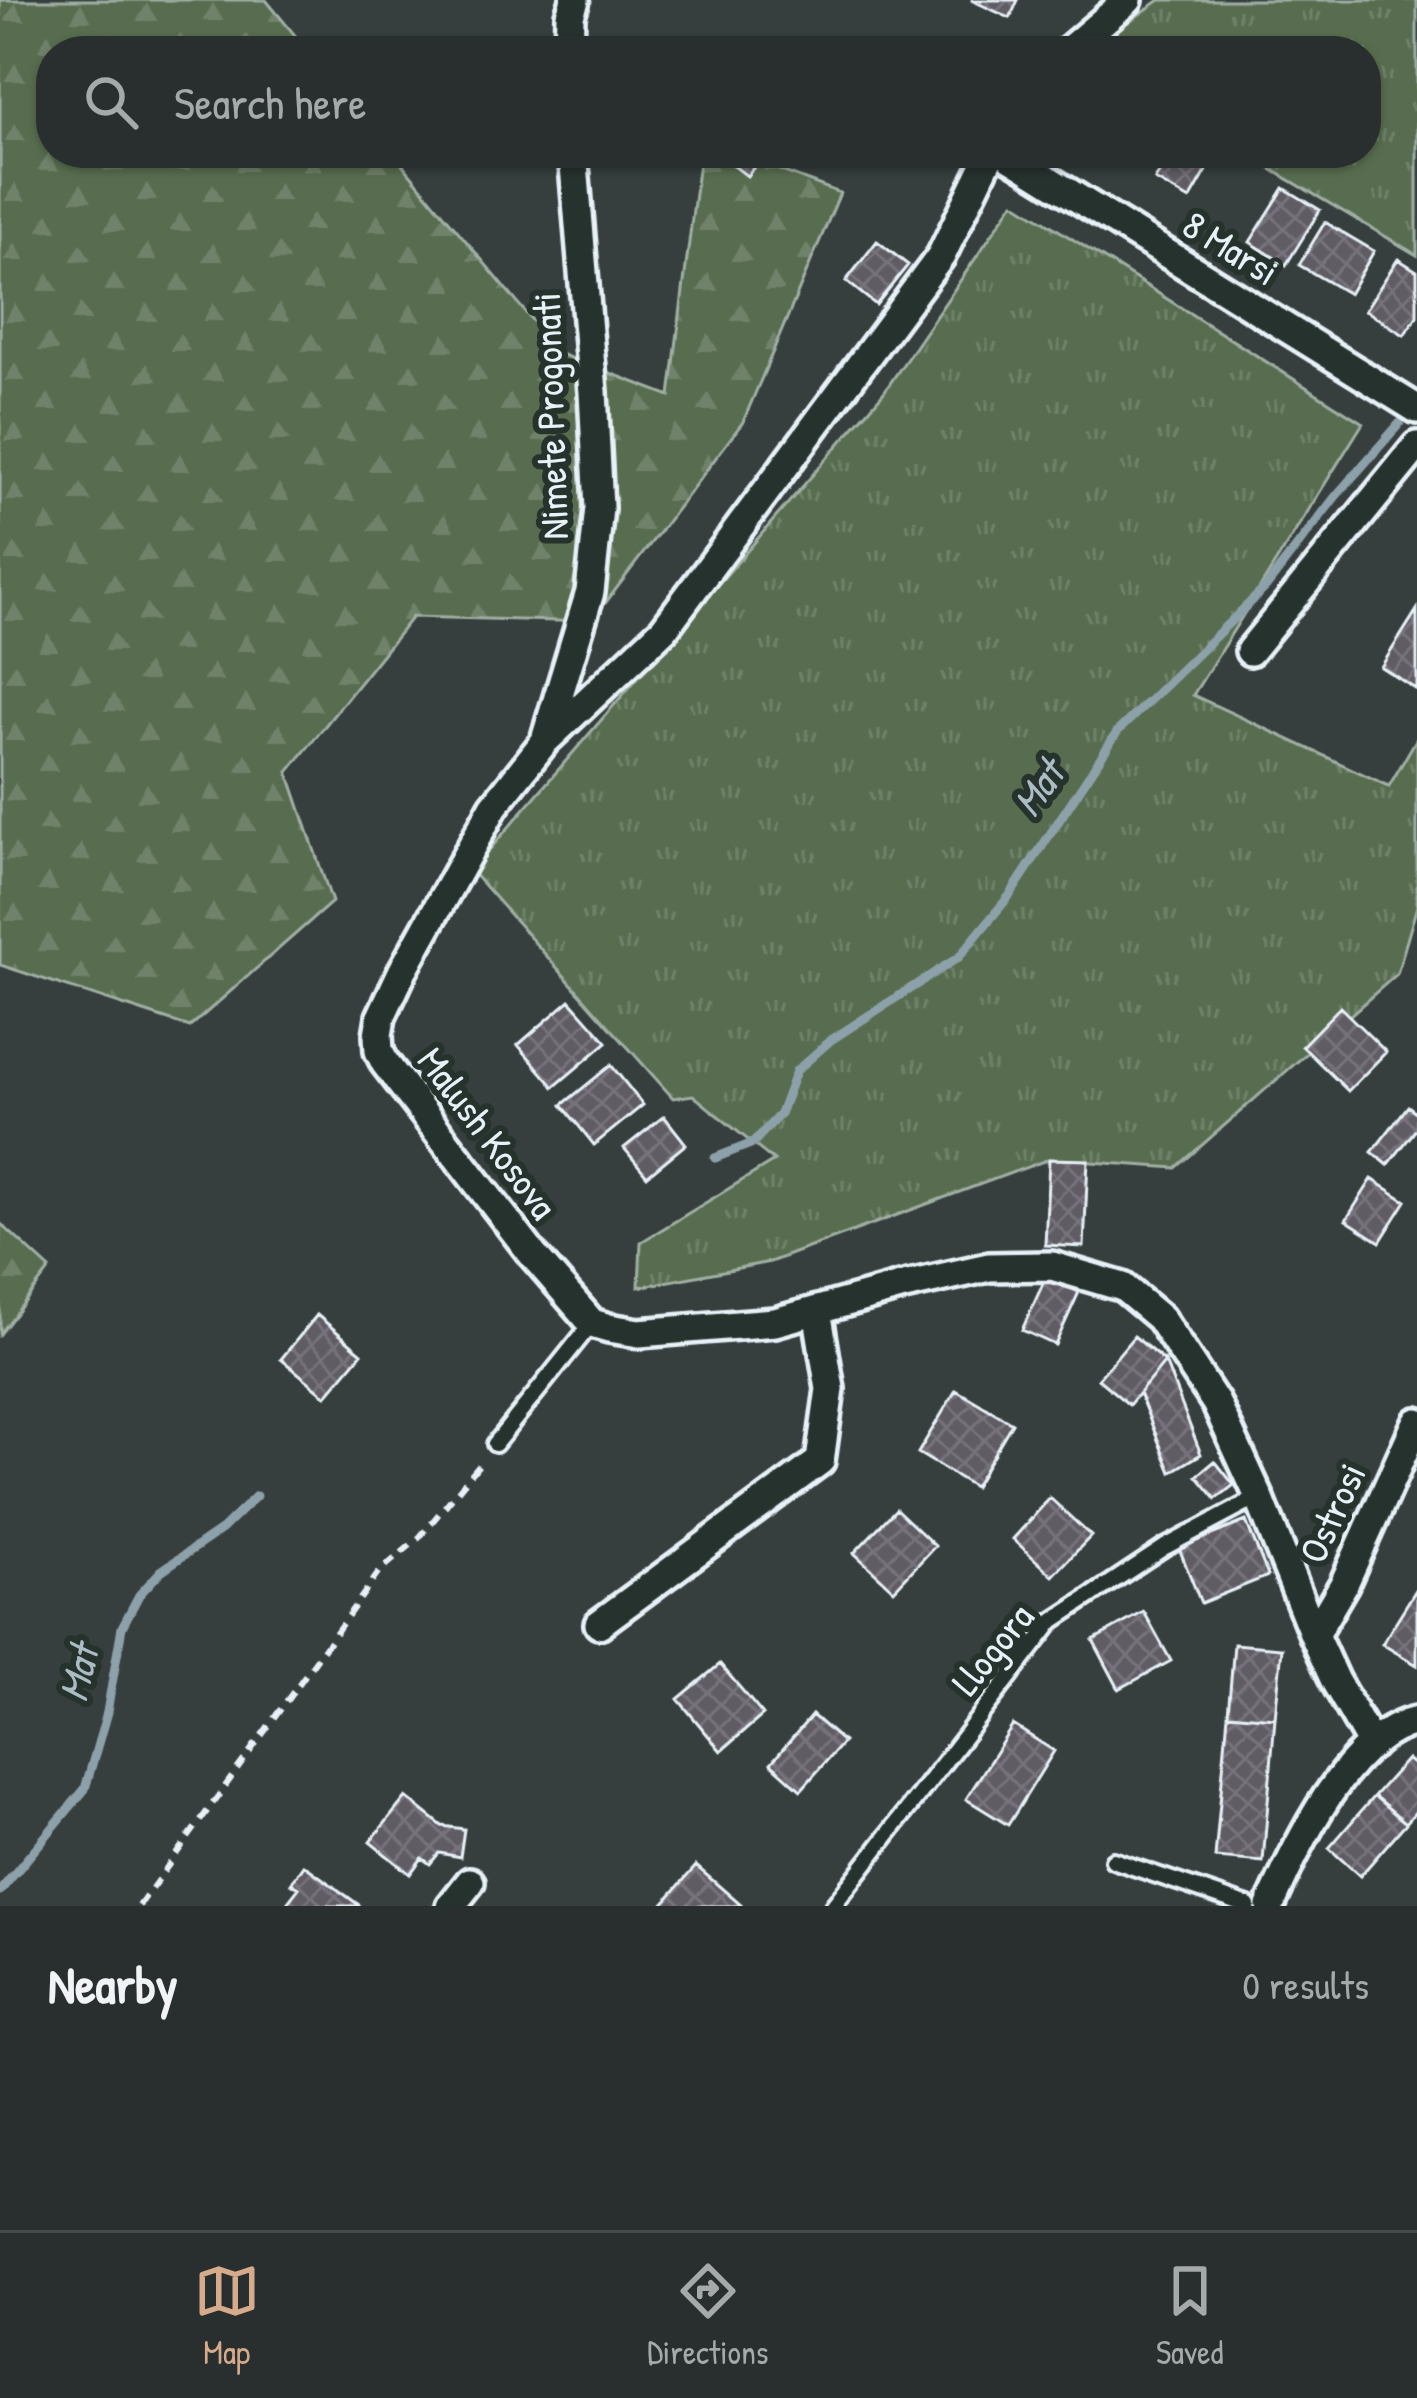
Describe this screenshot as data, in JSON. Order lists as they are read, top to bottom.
{
  "streets": {
    "street": [
      "8 Marsi",
      "Nimete Progonati",
      "Malush Kosova",
      "Ostrosi"
    ],
    "lane": ["Llogora"]
  },
  "crossings": [
    ["Nimete Progonati", "Malush Kosova"]
  ],
  "water": ["Mat"],
  "page": {
    "search": "Search here",
    "heading": ["Nearby", "0 results"],
    "nav": ["Map", "Directions", "Saved"]
  }
}
